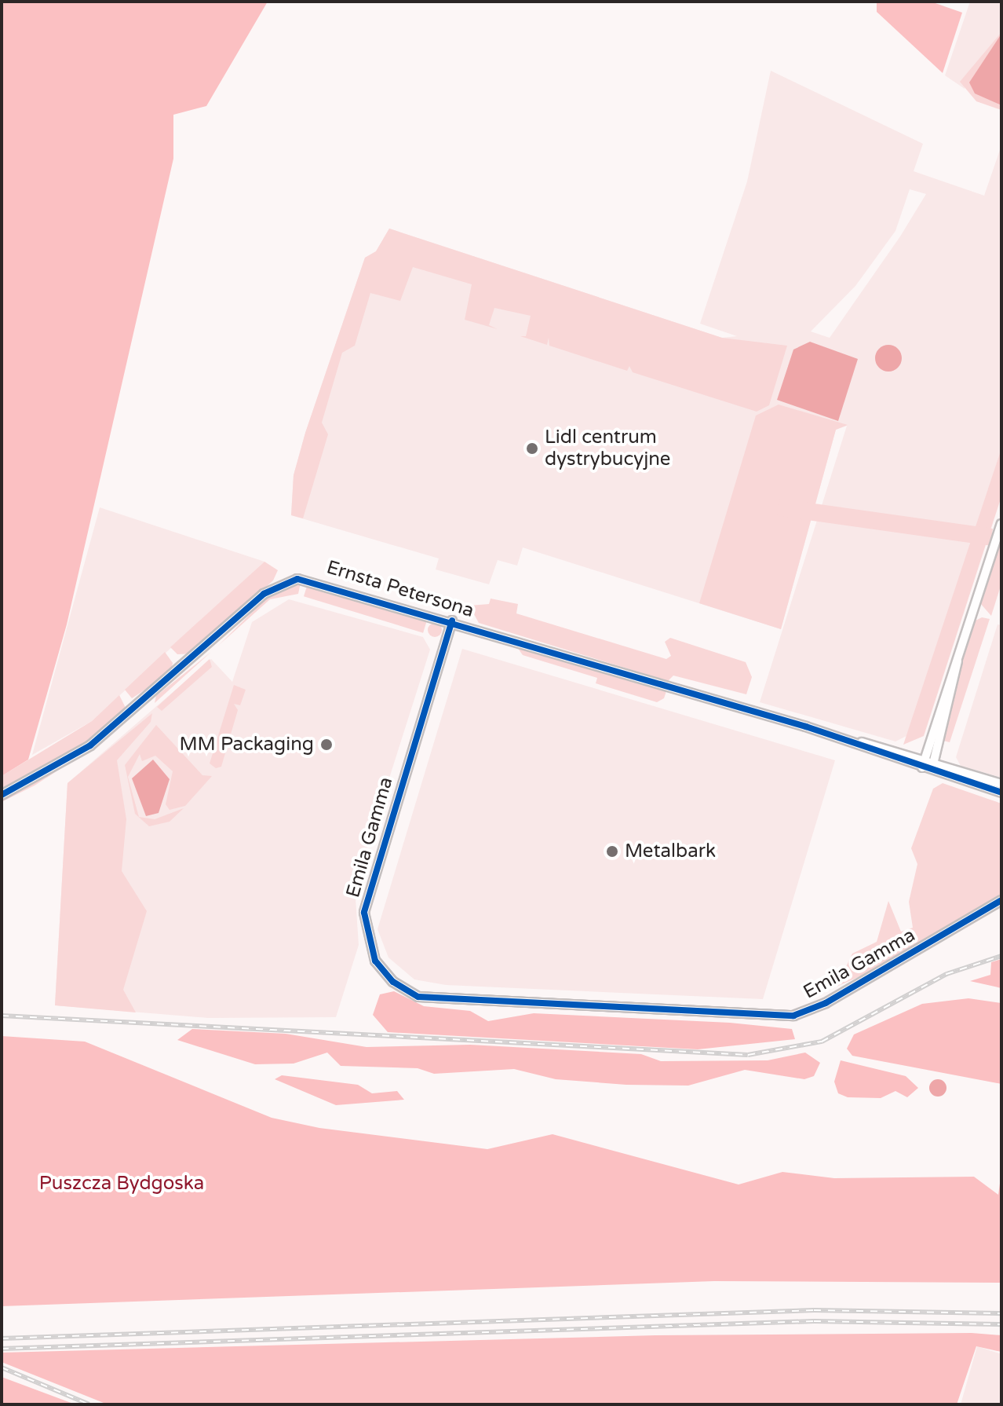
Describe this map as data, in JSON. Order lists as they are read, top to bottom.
{
  "streets": {
    "street": ["Ernsta Petersona", "Emila Gamma"]
  },
  "crossings": [
    ["Ernsta Petersona", "Emila Gamma"]
  ],
  "parks": ["Puszcza Bydgoska"],
  "places": ["Lidl centrum dystrybucyjne", "MM Packaging", "Metalbark"]
}
